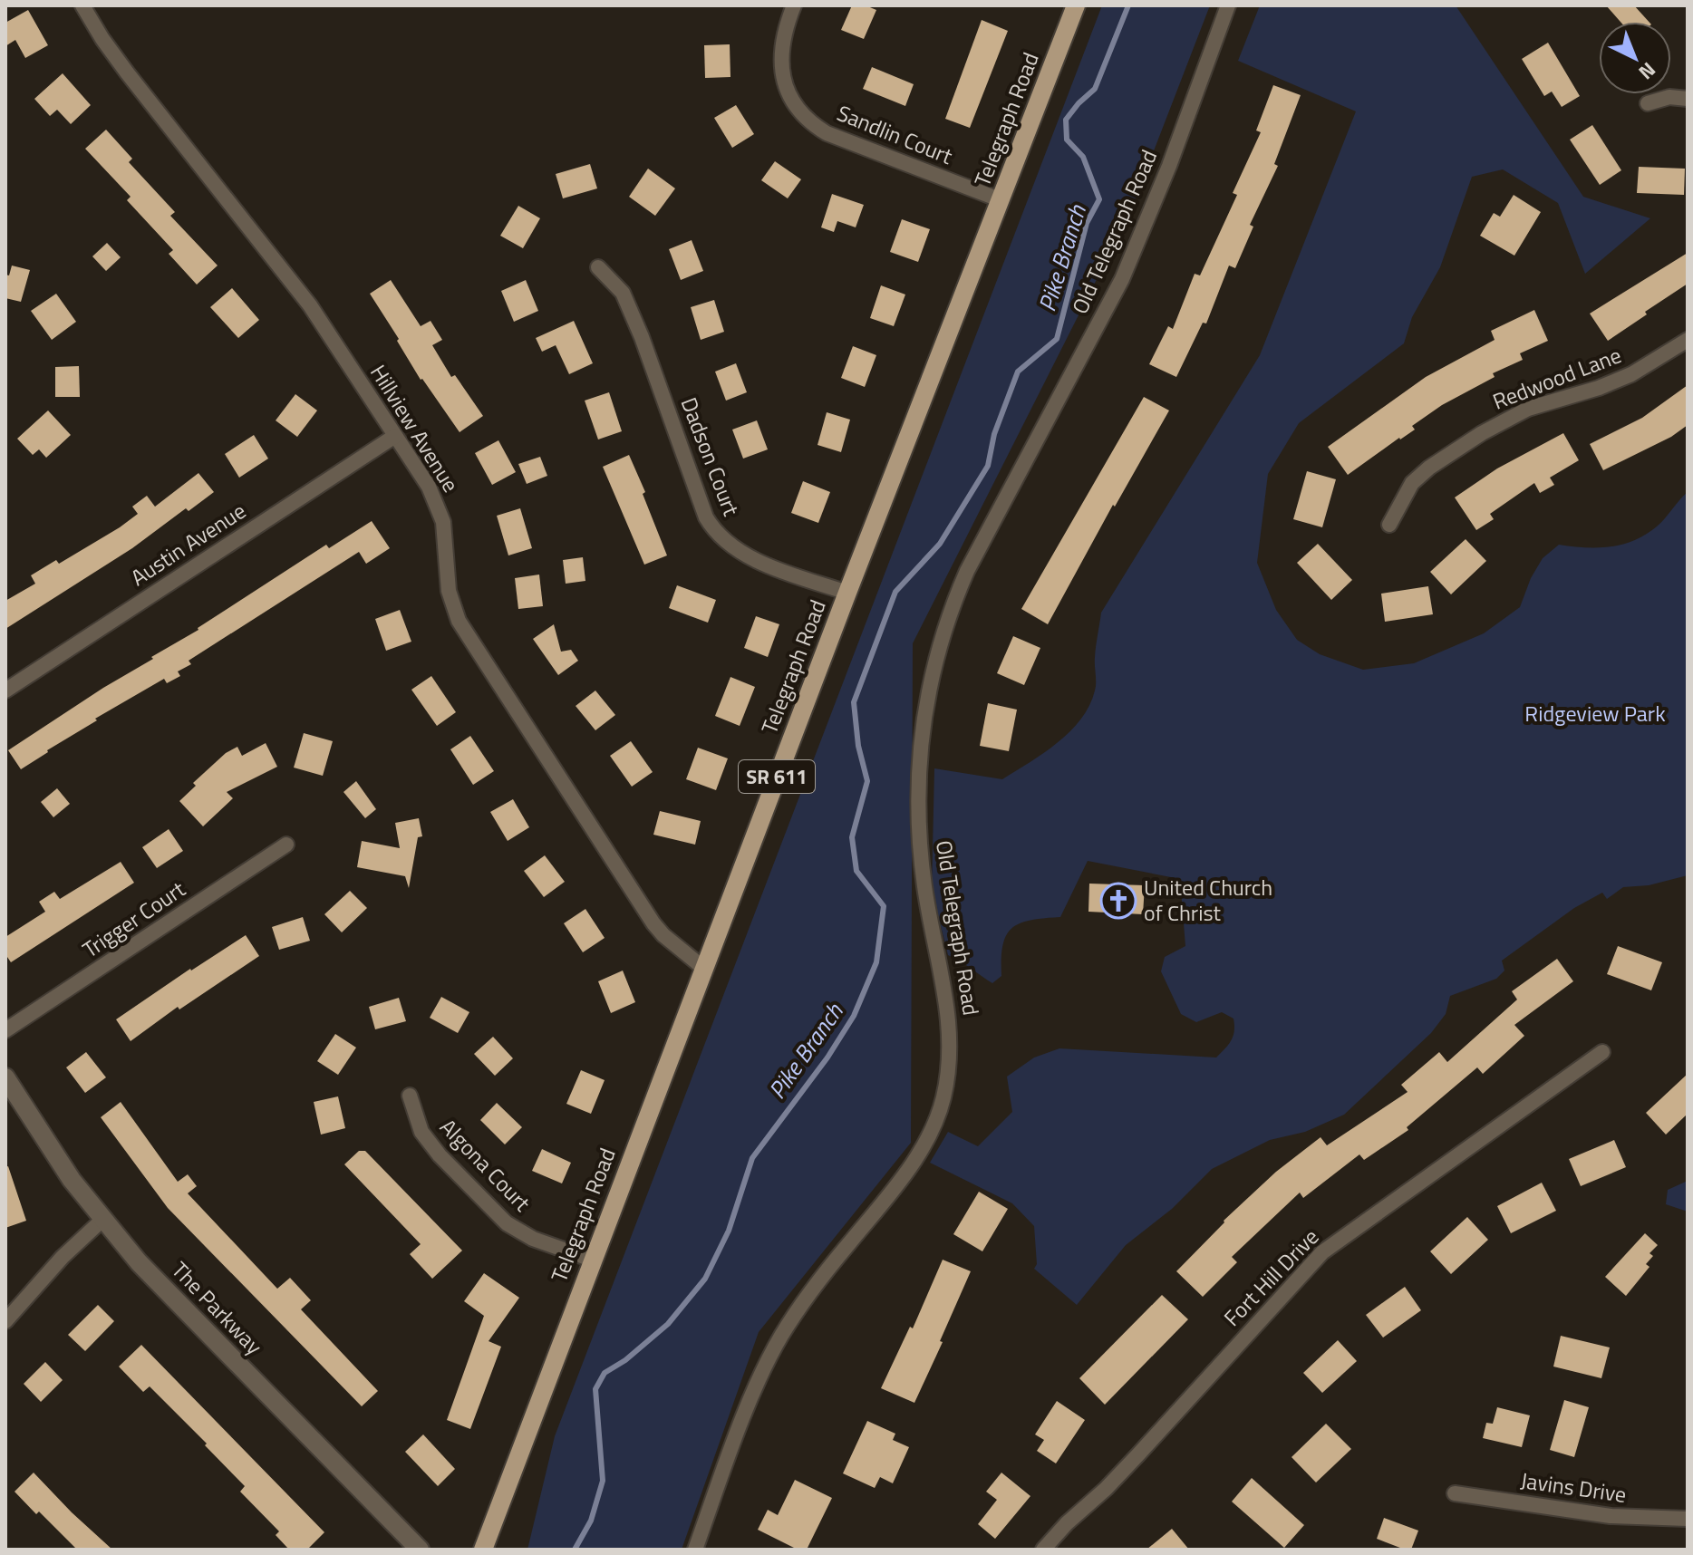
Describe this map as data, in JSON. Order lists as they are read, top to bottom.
{
  "streets": {
    "main road": ["Telegraph Road", "SR 611"],
    "street": [
      "Sandlin Court",
      "Old Telegraph Road",
      "Redwood Lane",
      "Hillview Avenue",
      "Dadson Court",
      "Austin Avenue",
      "Trigger Court",
      "Algona Court",
      "Fort Hill Drive",
      "The Parkway",
      "Javins Drive"
    ]
  },
  "crossings": [
    ["Telegraph Road", "Sandlin Court"],
    ["Telegraph Road", "Hillview Avenue"],
    ["Telegraph Road", "Dadson Court"],
    ["Telegraph Road", "Algona Court"],
    ["Hillview Avenue", "Austin Avenue"]
  ],
  "water": ["Pike Branch"],
  "parks": ["Ridgeview Park"],
  "places": {
    "church": ["United Church of Christ"]
  },
  "north": "bottom right"
}
